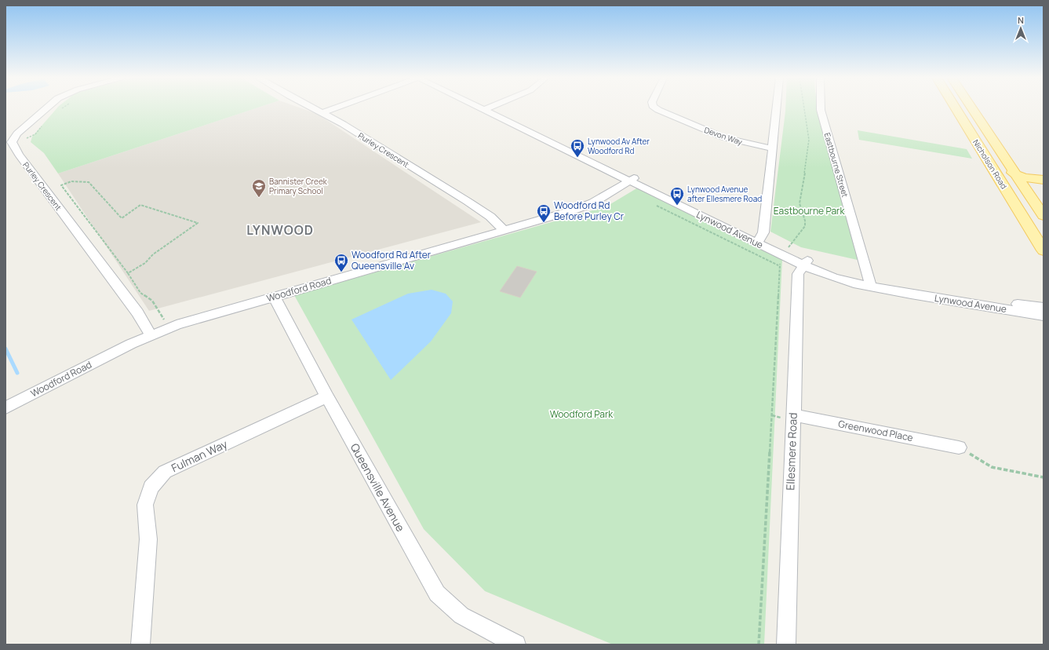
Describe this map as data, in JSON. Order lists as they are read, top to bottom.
{
  "streets": {
    "main road": ["Nicholson Road"],
    "street": [
      "Devon Way",
      "Purley Crescent",
      "Eastbourne Street",
      "Lynwood Avenue",
      "Woodford Road",
      "Greenwood Place",
      "Ellesmere Road",
      "Fulman Way",
      "Queensville Avenue"
    ]
  },
  "crossings": [
    ["Purley Crescent", "Woodford Road"],
    ["Eastbourne Street", "Lynwood Avenue"],
    ["Lynwood Avenue", "Woodford Road"],
    ["Lynwood Avenue", "Ellesmere Road"],
    ["Woodford Road", "Queensville Avenue"],
    ["Greenwood Place", "Ellesmere Road"],
    ["Fulman Way", "Queensville Avenue"]
  ],
  "districts": ["LYNWOOD"],
  "parks": ["Eastbourne Park", "Woodford Park"],
  "places": {
    "bus stop": [
      "Lynwood Av After Woodford Rd",
      "Lynwood Avenue after Ellesmere Road",
      "Woodford Rd Before Purley Cr",
      "Woodford Rd After Queensville Av"
    ],
    "school or university": ["Bannister Creek Primary School"]
  },
  "north": "top"
}
